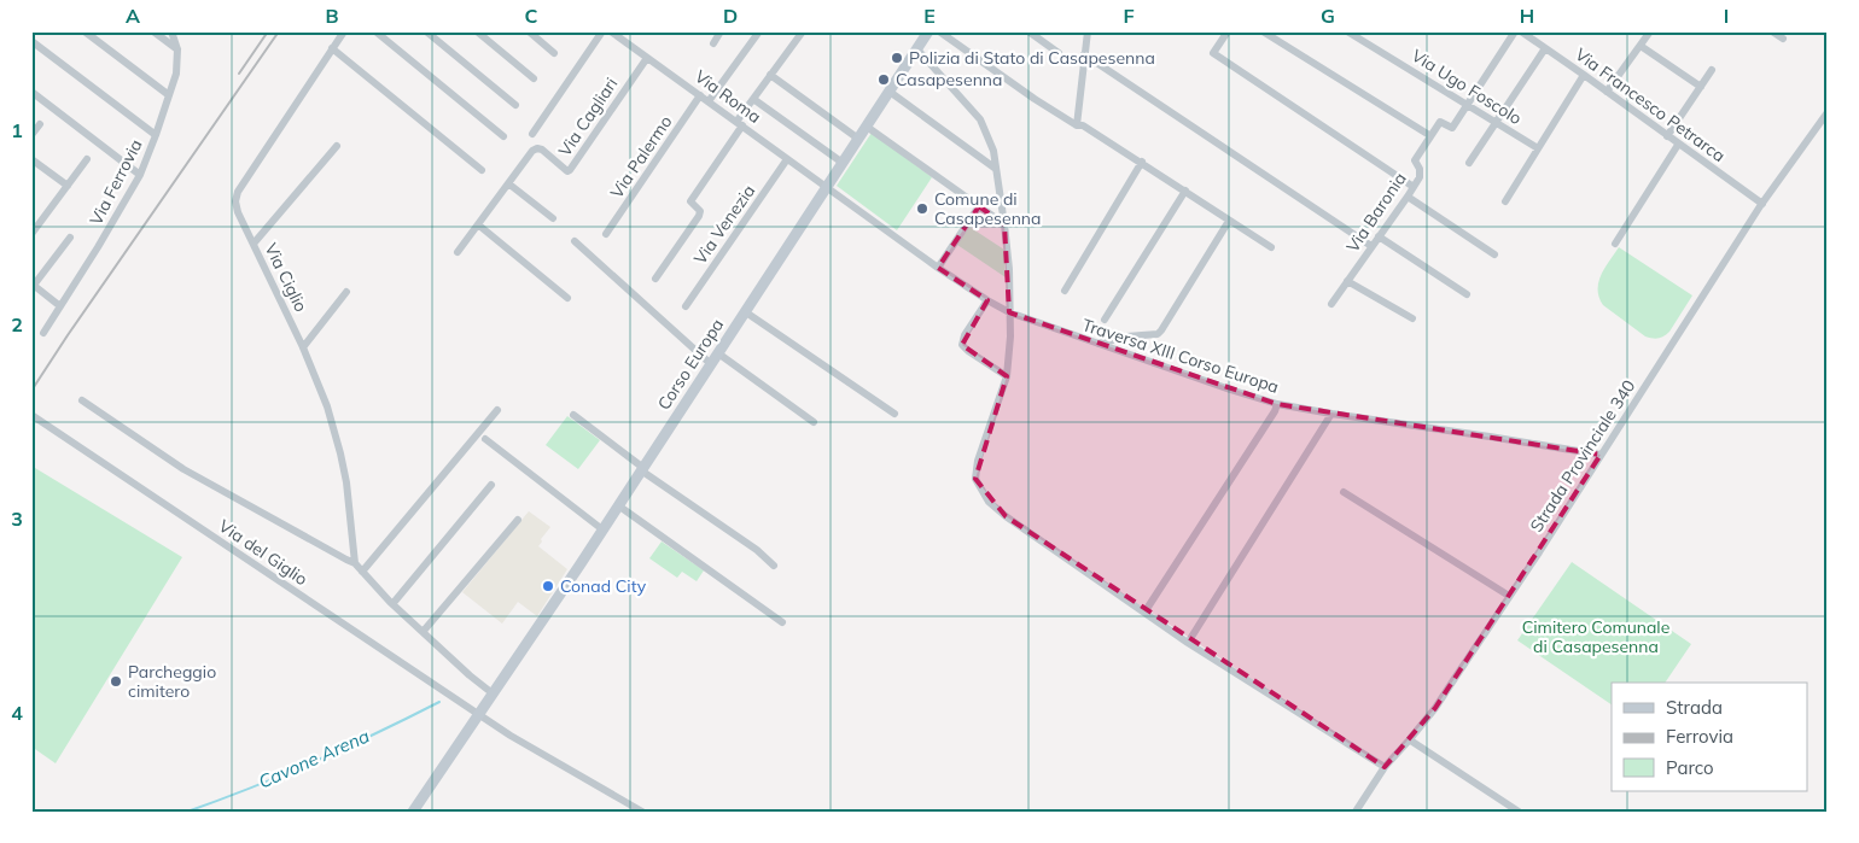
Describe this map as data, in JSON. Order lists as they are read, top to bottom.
{
  "streets": {
    "street": [
      "Via Ugo Foscolo",
      "Via Roma",
      "Via Francesco Petrarca",
      "Via Cagliari",
      "Via Palermo",
      "Via Ferrovia",
      "Via Baronia",
      "Via Venezia",
      "Via Ciglio",
      "Traversa XIII Corso Europa",
      "Corso Europa",
      "Strada Provinciale 340",
      "Via del Giglio"
    ]
  },
  "crossings": [
    ["Via Roma", "Via Cagliari"],
    ["Via Roma", "Via Palermo"],
    ["Via Roma", "Via Venezia"],
    ["Via Roma", "Traversa XIII Corso Europa"],
    ["Via Roma", "Corso Europa"],
    ["Via Francesco Petrarca", "Strada Provinciale 340"],
    ["Traversa XIII Corso Europa", "Corso Europa"],
    ["Traversa XIII Corso Europa", "Strada Provinciale 340"],
    ["Corso Europa", "Via del Giglio"]
  ],
  "water": ["Cavone Arena"],
  "parks": ["Cimitero Comunale di Casapesenna"],
  "places": [
    "Polizia di Stato di Casapesenna",
    "Casapesenna",
    "Comune di Casapesenna",
    "Conad City",
    "Parcheggio cimitero"
  ],
  "legend": ["Strada", "Ferrovia", "Parco"],
  "grid": {
    "columns": [
      "A",
      "B",
      "C",
      "D",
      "E",
      "F",
      "G",
      "H",
      "I"
    ],
    "rows": [
      "1",
      "2",
      "3",
      "4"
    ]
  }
}
